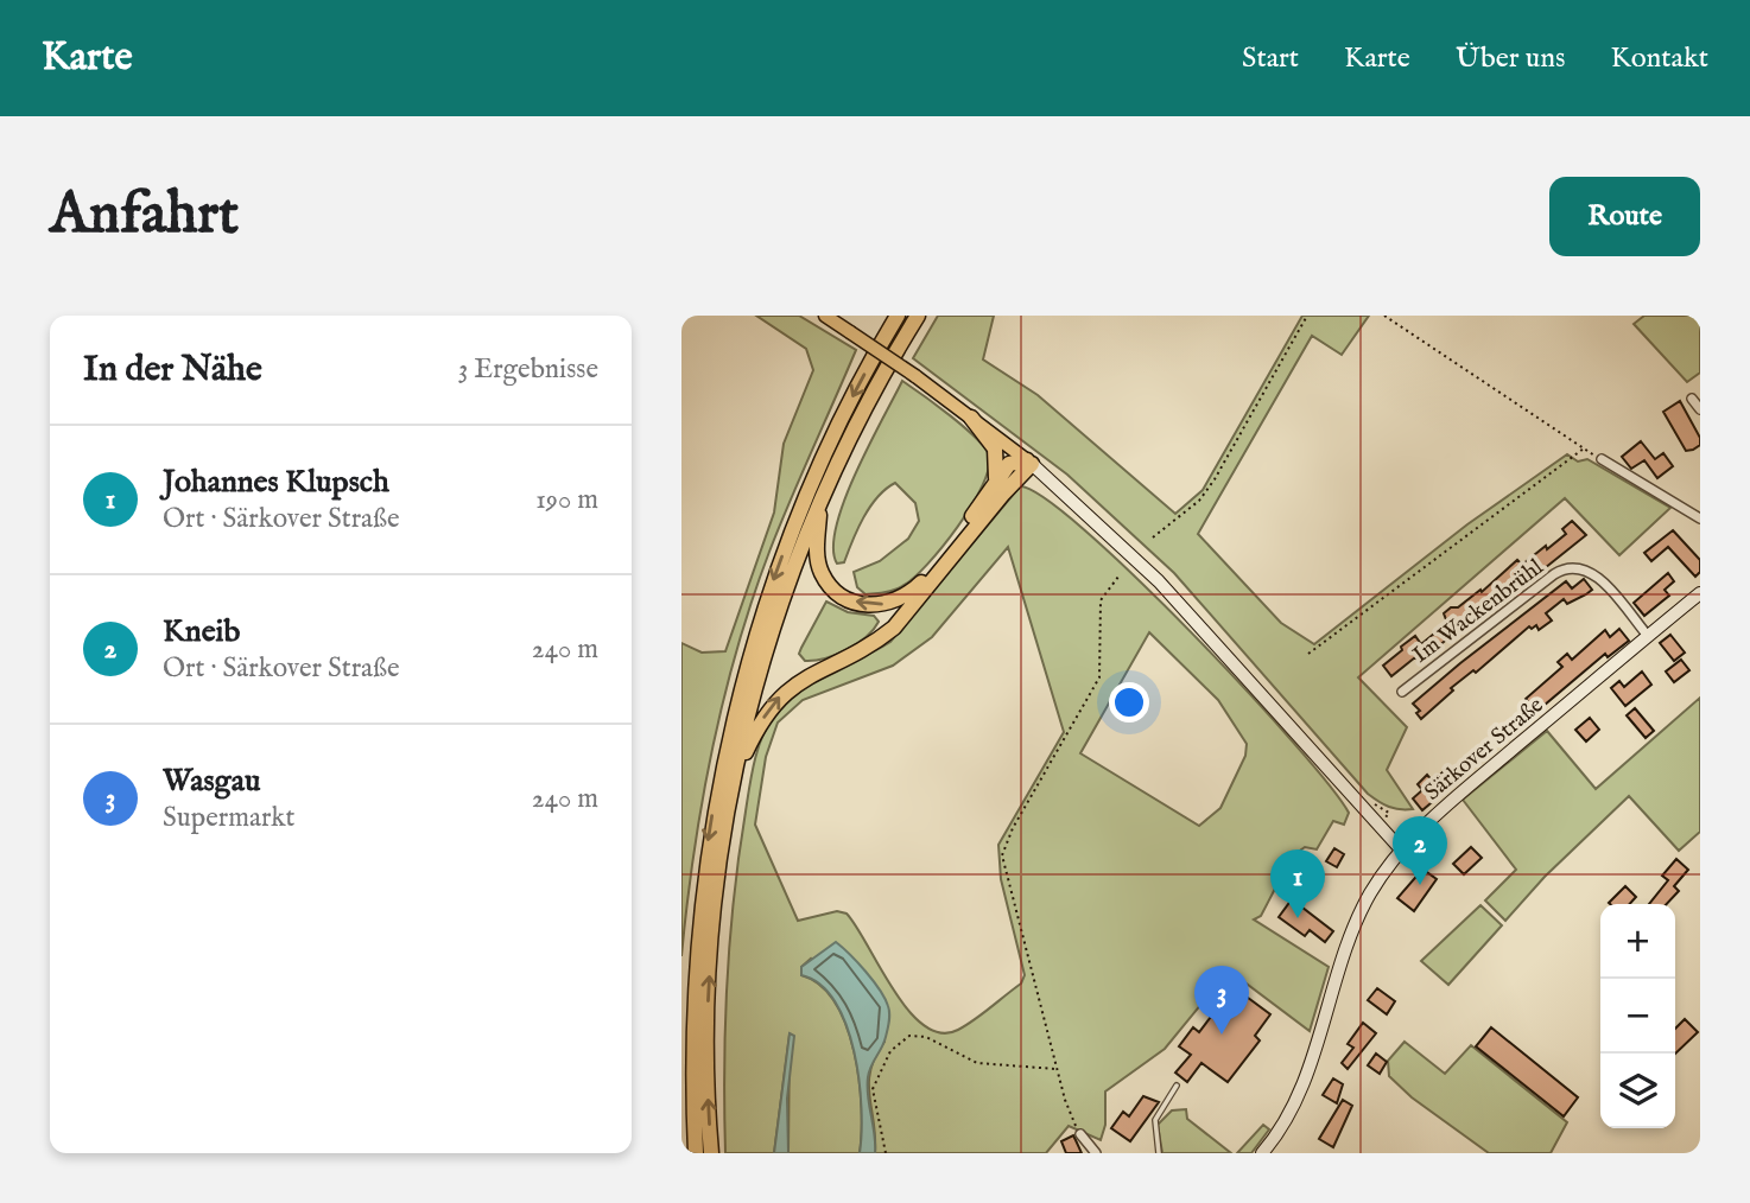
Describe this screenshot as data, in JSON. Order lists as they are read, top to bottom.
{
  "streets": {
    "main road": ["Särkover Straße"],
    "street": ["Im Wackenbrühl"]
  },
  "crossings": [
    ["Im Wackenbrühl", "Särkover Straße"]
  ],
  "page": {
    "header": "Karte",
    "nav": [
      "Start",
      "Karte",
      "Über uns",
      "Kontakt"
    ],
    "buttons": "Route",
    "title": "Anfahrt",
    "heading": ["In der Nähe", "3 Ergebnisse"],
    "list": [
      {
        "mark": "1",
        "name": "Johannes Klupsch",
        "note": "Ort · Särkover Straße",
        "value": "190 m"
      },
      {
        "mark": "2",
        "name": "Kneib",
        "note": "Ort · Särkover Straße",
        "value": "240 m"
      },
      {
        "mark": "3",
        "name": "Wasgau",
        "note": "Supermarkt",
        "value": "240 m"
      }
    ],
    "pins": ["2", "1", "3"],
    "map_buttons": ["+", "−"]
  }
}
